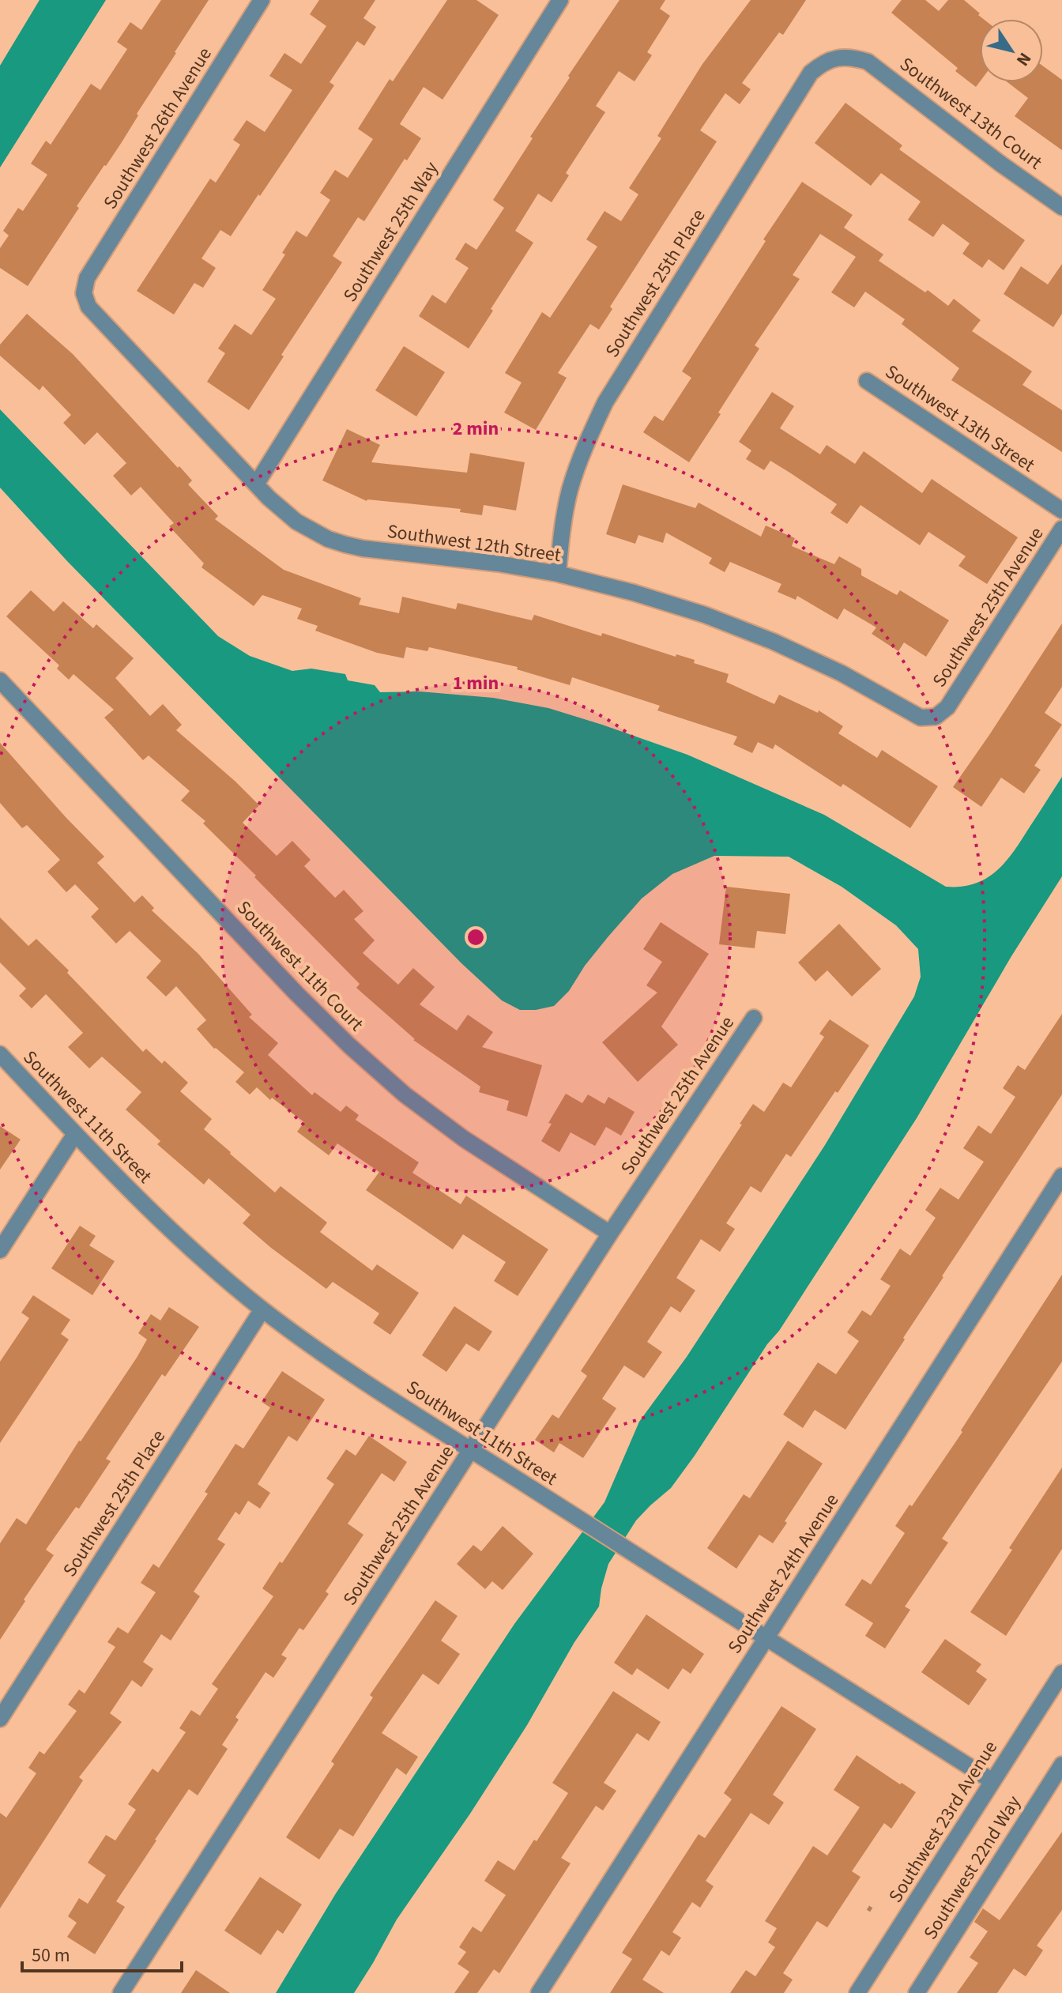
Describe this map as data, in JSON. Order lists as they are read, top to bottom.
{
  "streets": {
    "street": [
      "Southwest 13th Court",
      "Southwest 26th Avenue",
      "Southwest 25th Way",
      "Southwest 25th Place",
      "Southwest 13th Street",
      "Southwest 12th Street",
      "Southwest 25th Avenue",
      "Southwest 11th Court",
      "Southwest 11th Street",
      "Southwest 24th Avenue",
      "Southwest 23rd Avenue",
      "Southwest 22nd Way"
    ]
  },
  "crossings": [
    ["Southwest 13th Court", "Southwest 25th Place"],
    ["Southwest 26th Avenue", "Southwest 12th Street"],
    ["Southwest 25th Way", "Southwest 12th Street"],
    ["Southwest 25th Place", "Southwest 12th Street"],
    ["Southwest 25th Place", "Southwest 11th Street"],
    ["Southwest 12th Street", "Southwest 25th Avenue"],
    ["Southwest 25th Avenue", "Southwest 11th Court"],
    ["Southwest 25th Avenue", "Southwest 11th Street"],
    ["Southwest 11th Street", "Southwest 24th Avenue"],
    ["Southwest 11th Street", "Southwest 23rd Avenue"]
  ],
  "scale_bar": "50 m",
  "north": "bottom right",
  "rings": ["2 min", "1 min"]
}
